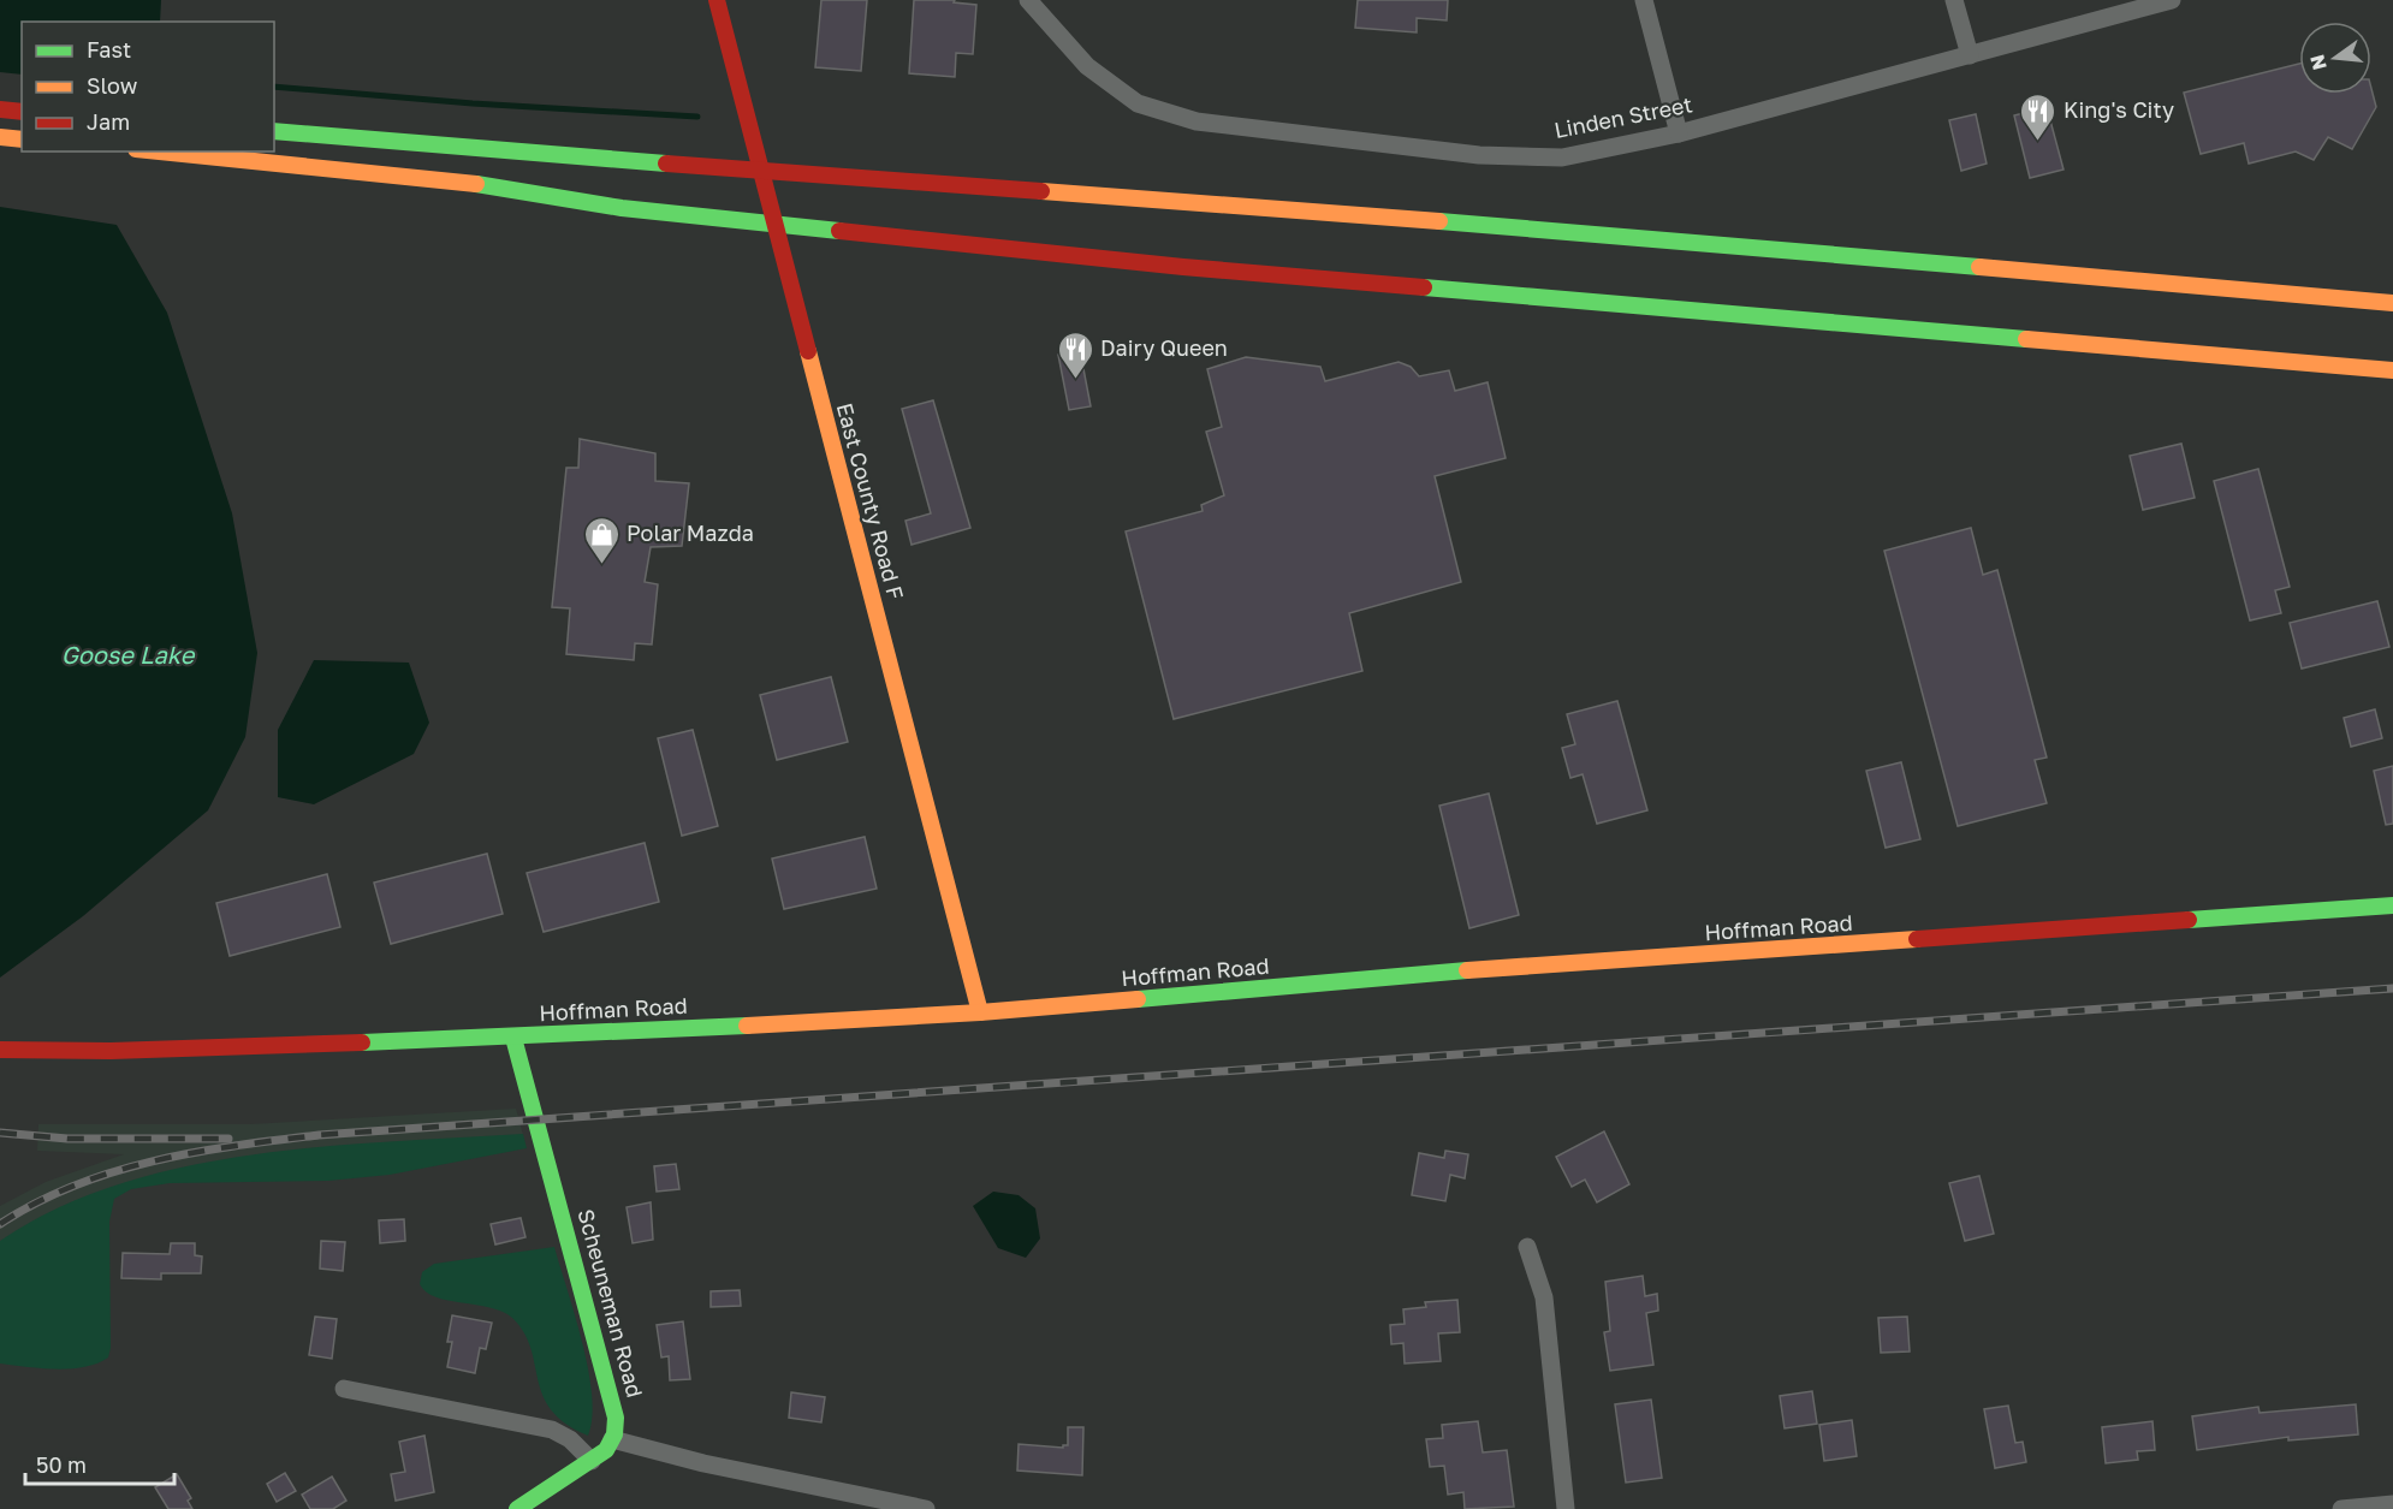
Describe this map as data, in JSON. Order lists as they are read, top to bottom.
{
  "streets": {
    "main road": ["East County Road F", "Hoffman Road", "Scheuneman Road"],
    "street": ["Linden Street"]
  },
  "crossings": [
    ["East County Road F", "Hoffman Road"],
    ["Hoffman Road", "Scheuneman Road"]
  ],
  "water": ["Goose Lake"],
  "places": {
    "restaurant": ["King's City", "Dairy Queen"],
    "shop": ["Polar Mazda"]
  },
  "legend": ["Fast", "Slow", "Jam"],
  "scale_bar": "50 m",
  "north": "left"
}
